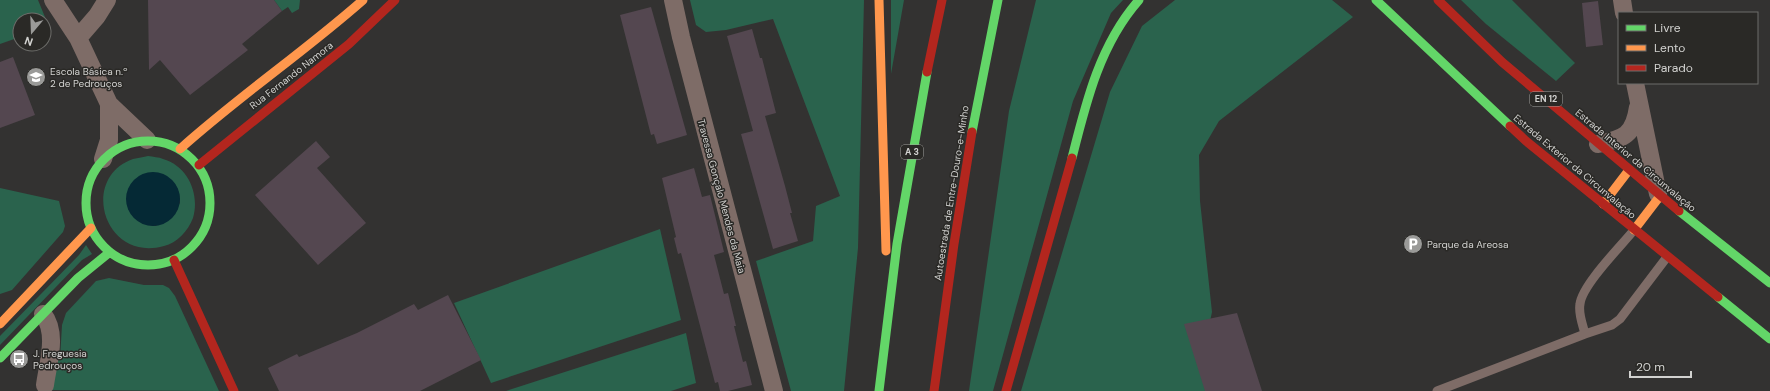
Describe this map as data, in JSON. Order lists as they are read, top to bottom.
{
  "streets": {
    "main road": [
      "Rua Fernando Namora",
      "EN 12",
      "A 3",
      "Estrada Interior da Circunvalação",
      "Estrada Exterior da Circunvalação",
      "Autoestrada de Entre-Douro-e-Minho"
    ],
    "street": ["Travessa Gonçalo Mendes da Maia"]
  },
  "places": {
    "school or university": ["Escola Básica n.º 2 de Pedrouços"],
    "parking": ["Parque da Areosa"],
    "bus stop": ["J. Freguesia Pedrouços"]
  },
  "legend": ["Livre", "Lento", "Parado"],
  "scale_bar": "20 m",
  "north": "bottom"
}
